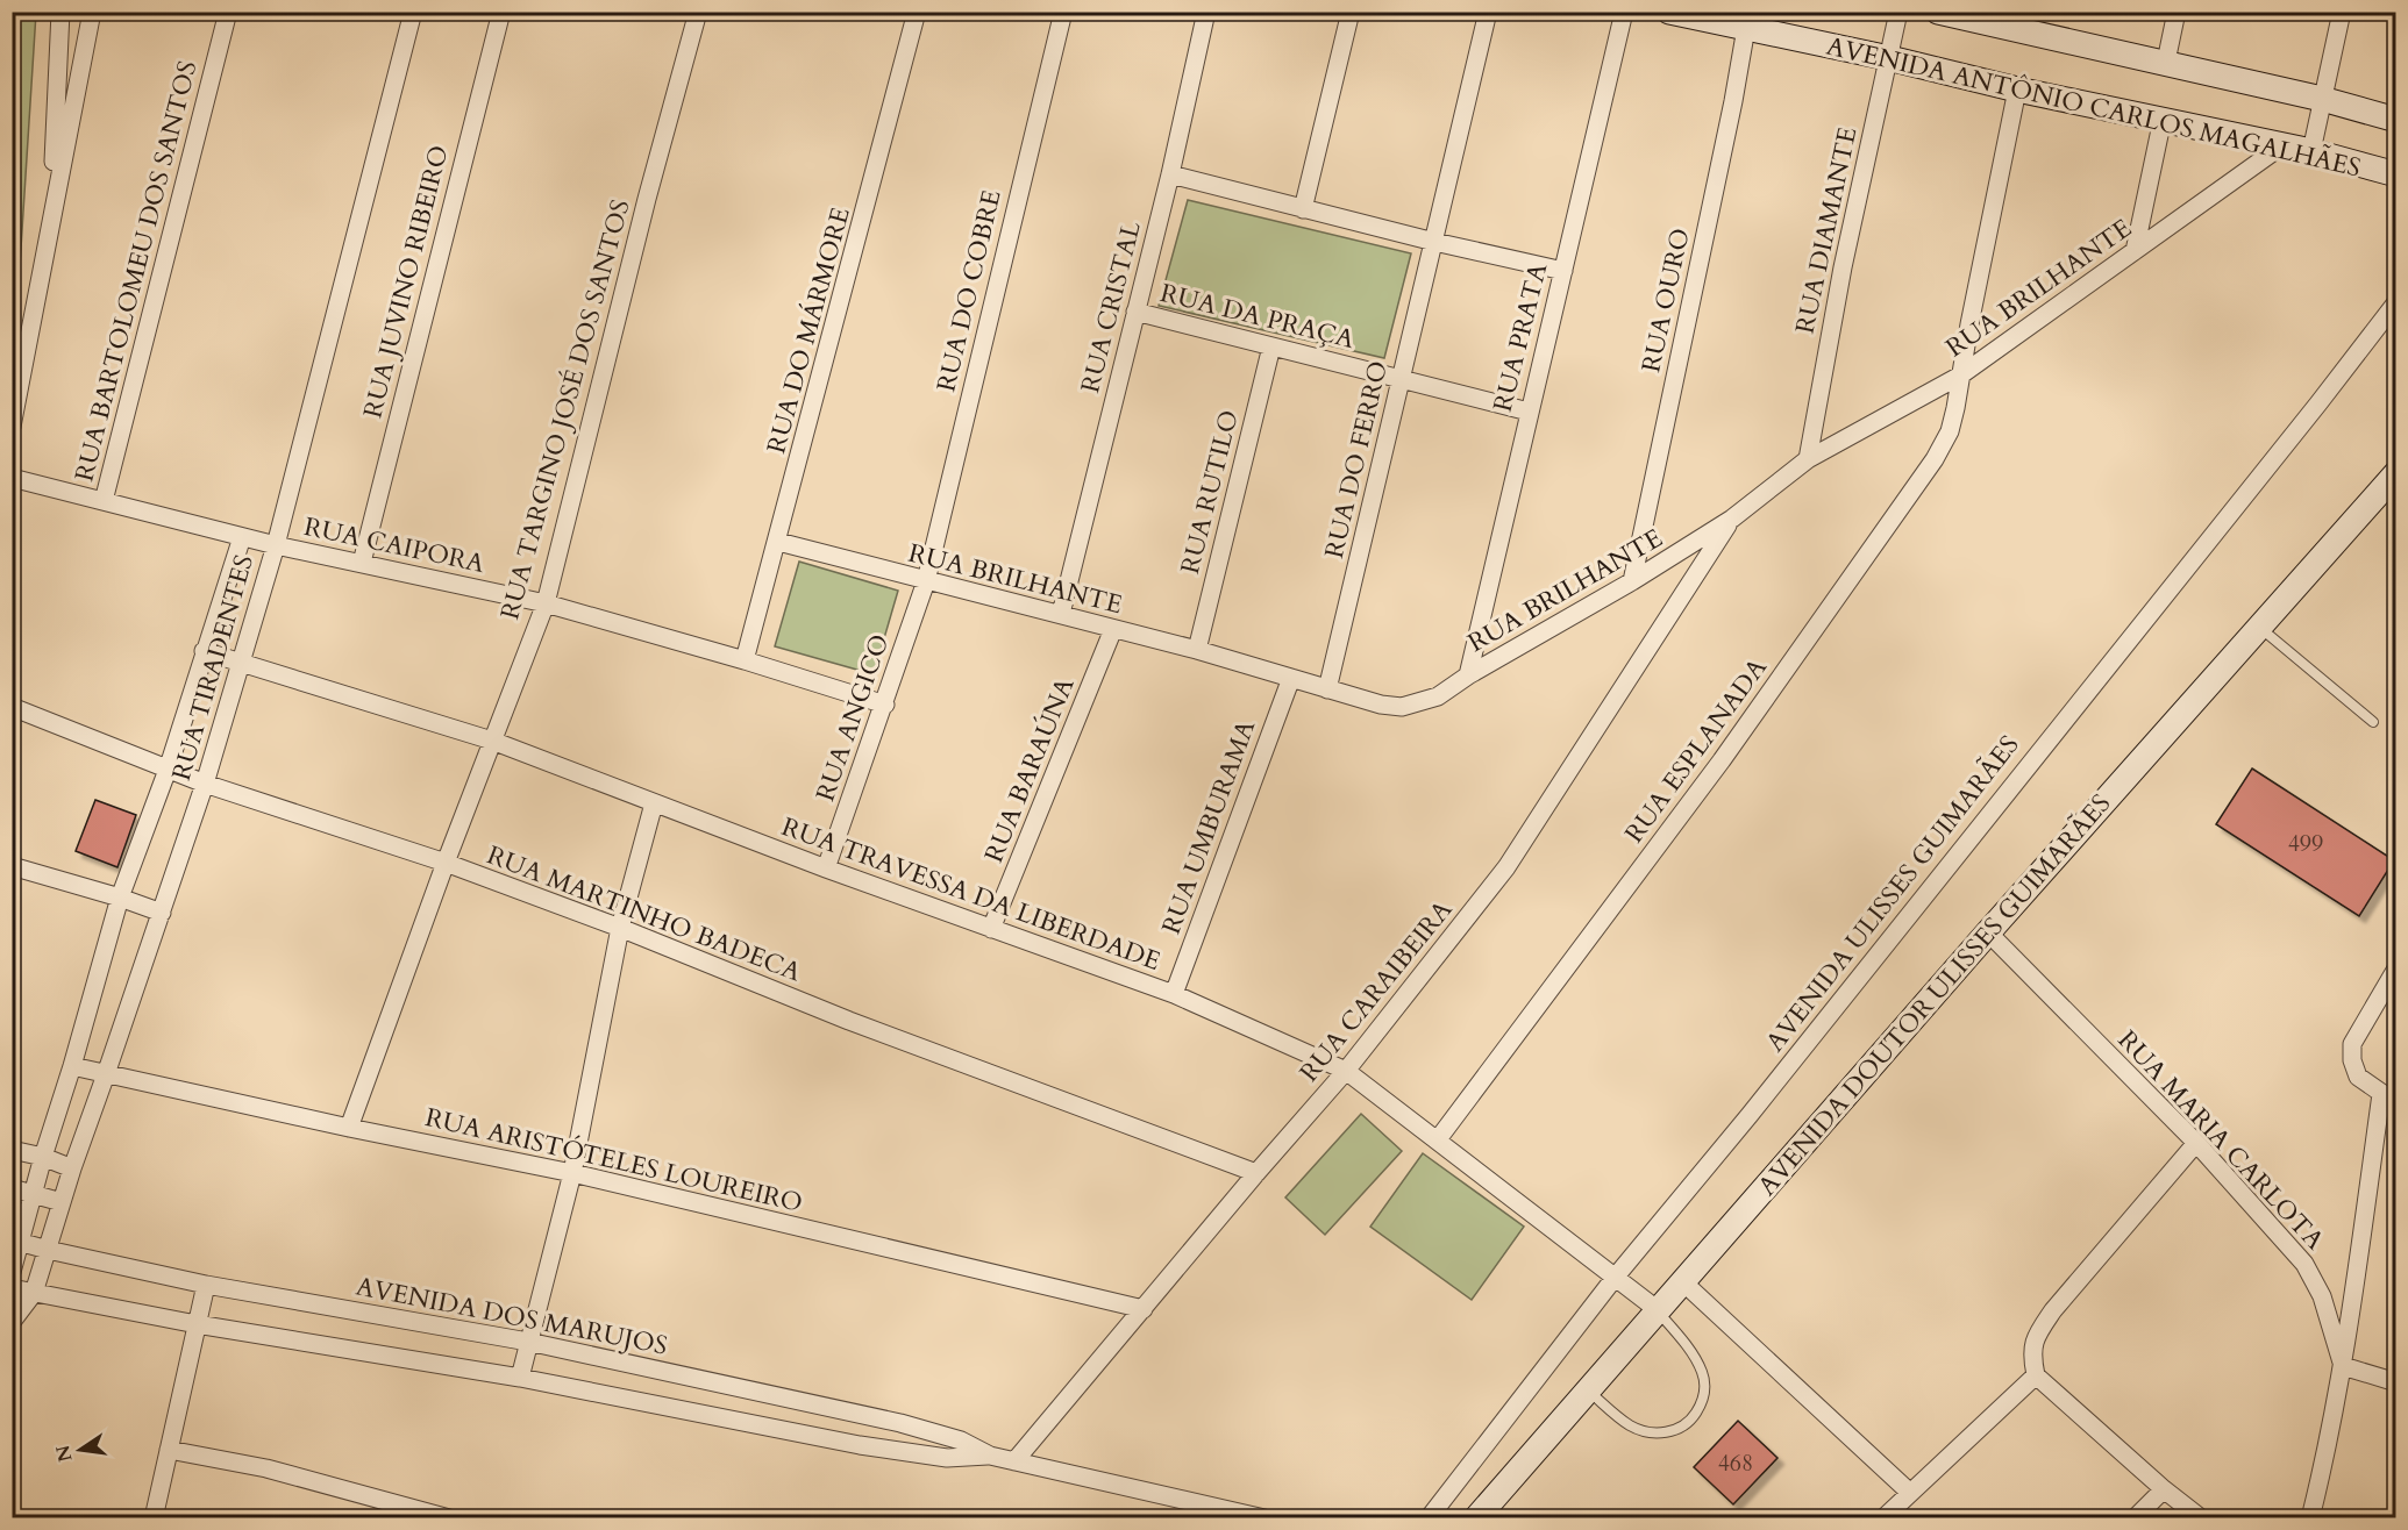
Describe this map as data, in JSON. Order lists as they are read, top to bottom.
{
  "streets": {
    "main road": ["AVENIDA ANTÔNIO CARLOS MAGALHÃES", "AVENIDA DOUTOR ULISSES GUIMARÃES"],
    "street": [
      "RUA DIAMANTE",
      "RUA BARTOLOMEU DOS SANTOS",
      "RUA JUVINO RIBEIRO",
      "RUA BRILHANTE",
      "RUA DO COBRE",
      "RUA OURO",
      "RUA CRISTAL",
      "RUA DA PRAÇA",
      "RUA DO MÁRMORE",
      "RUA PRATA",
      "RUA TARGINO JOSÉ DOS SANTOS",
      "RUA DO FERRO",
      "RUA RUTILO",
      "RUA CAIPORA",
      "RUA TIRADENTES",
      "RUA ANGICO",
      "RUA ESPLANADA",
      "RUA BARAÚNA",
      "RUA UMBURAMA",
      "RUA TRAVESSA DA LIBERDADE",
      "AVENIDA ULISSES GUIMARÃES",
      "RUA MARTINHO BADECA",
      "RUA CARAIBEIRA",
      "RUA MARIA CARLOTA",
      "RUA ARISTÓTELES LOUREIRO",
      "AVENIDA DOS MARUJOS"
    ]
  },
  "crossings": [
    ["AVENIDA ANTÔNIO CARLOS MAGALHÃES", "RUA DIAMANTE"],
    ["AVENIDA ANTÔNIO CARLOS MAGALHÃES", "RUA BRILHANTE"],
    ["AVENIDA ANTÔNIO CARLOS MAGALHÃES", "RUA OURO"],
    ["AVENIDA ANTÔNIO CARLOS MAGALHÃES", "RUA ESPLANADA"],
    ["RUA DIAMANTE", "RUA BRILHANTE"],
    ["RUA BARTOLOMEU DOS SANTOS", "RUA CAIPORA"],
    ["RUA JUVINO RIBEIRO", "RUA CAIPORA"],
    ["RUA BRILHANTE", "RUA DO COBRE"],
    ["RUA BRILHANTE", "RUA OURO"],
    ["RUA BRILHANTE", "RUA CRISTAL"],
    ["RUA BRILHANTE", "RUA DO MÁRMORE"],
    ["RUA BRILHANTE", "RUA PRATA"],
    ["RUA BRILHANTE", "RUA DO FERRO"],
    ["RUA BRILHANTE", "RUA RUTILO"],
    ["RUA BRILHANTE", "RUA ANGICO"],
    ["RUA BRILHANTE", "RUA ESPLANADA"],
    ["RUA BRILHANTE", "RUA BARAÚNA"],
    ["RUA BRILHANTE", "RUA UMBURAMA"],
    ["RUA BRILHANTE", "RUA CARAIBEIRA"],
    ["RUA DO COBRE", "RUA ANGICO"],
    ["RUA CRISTAL", "RUA DA PRAÇA"],
    ["RUA DA PRAÇA", "RUA PRATA"],
    ["RUA DA PRAÇA", "RUA DO FERRO"],
    ["RUA DA PRAÇA", "RUA RUTILO"],
    ["RUA DO MÁRMORE", "RUA CAIPORA"],
    ["RUA TARGINO JOSÉ DOS SANTOS", "RUA CAIPORA"],
    ["RUA TARGINO JOSÉ DOS SANTOS", "RUA TRAVESSA DA LIBERDADE"],
    ["RUA TARGINO JOSÉ DOS SANTOS", "RUA MARTINHO BADECA"],
    ["RUA TARGINO JOSÉ DOS SANTOS", "RUA ARISTÓTELES LOUREIRO"],
    ["RUA CAIPORA", "RUA TIRADENTES"],
    ["RUA CAIPORA", "RUA ANGICO"],
    ["RUA TIRADENTES", "RUA TRAVESSA DA LIBERDADE"],
    ["RUA TIRADENTES", "RUA MARTINHO BADECA"],
    ["RUA TIRADENTES", "RUA ARISTÓTELES LOUREIRO"],
    ["RUA TIRADENTES", "AVENIDA DOS MARUJOS"],
    ["RUA ANGICO", "RUA TRAVESSA DA LIBERDADE"],
    ["RUA ESPLANADA", "RUA TRAVESSA DA LIBERDADE"],
    ["RUA BARAÚNA", "RUA TRAVESSA DA LIBERDADE"],
    ["RUA UMBURAMA", "RUA TRAVESSA DA LIBERDADE"],
    ["RUA TRAVESSA DA LIBERDADE", "AVENIDA ULISSES GUIMARÃES"],
    ["RUA TRAVESSA DA LIBERDADE", "RUA CARAIBEIRA"],
    ["RUA TRAVESSA DA LIBERDADE", "AVENIDA DOUTOR ULISSES GUIMARÃES"],
    ["RUA MARTINHO BADECA", "RUA CARAIBEIRA"],
    ["RUA CARAIBEIRA", "RUA ARISTÓTELES LOUREIRO"],
    ["RUA CARAIBEIRA", "AVENIDA DOS MARUJOS"],
    ["AVENIDA DOUTOR ULISSES GUIMARÃES", "RUA MARIA CARLOTA"]
  ],
  "house_numbers": ["499", "468"],
  "north": "left"
}
